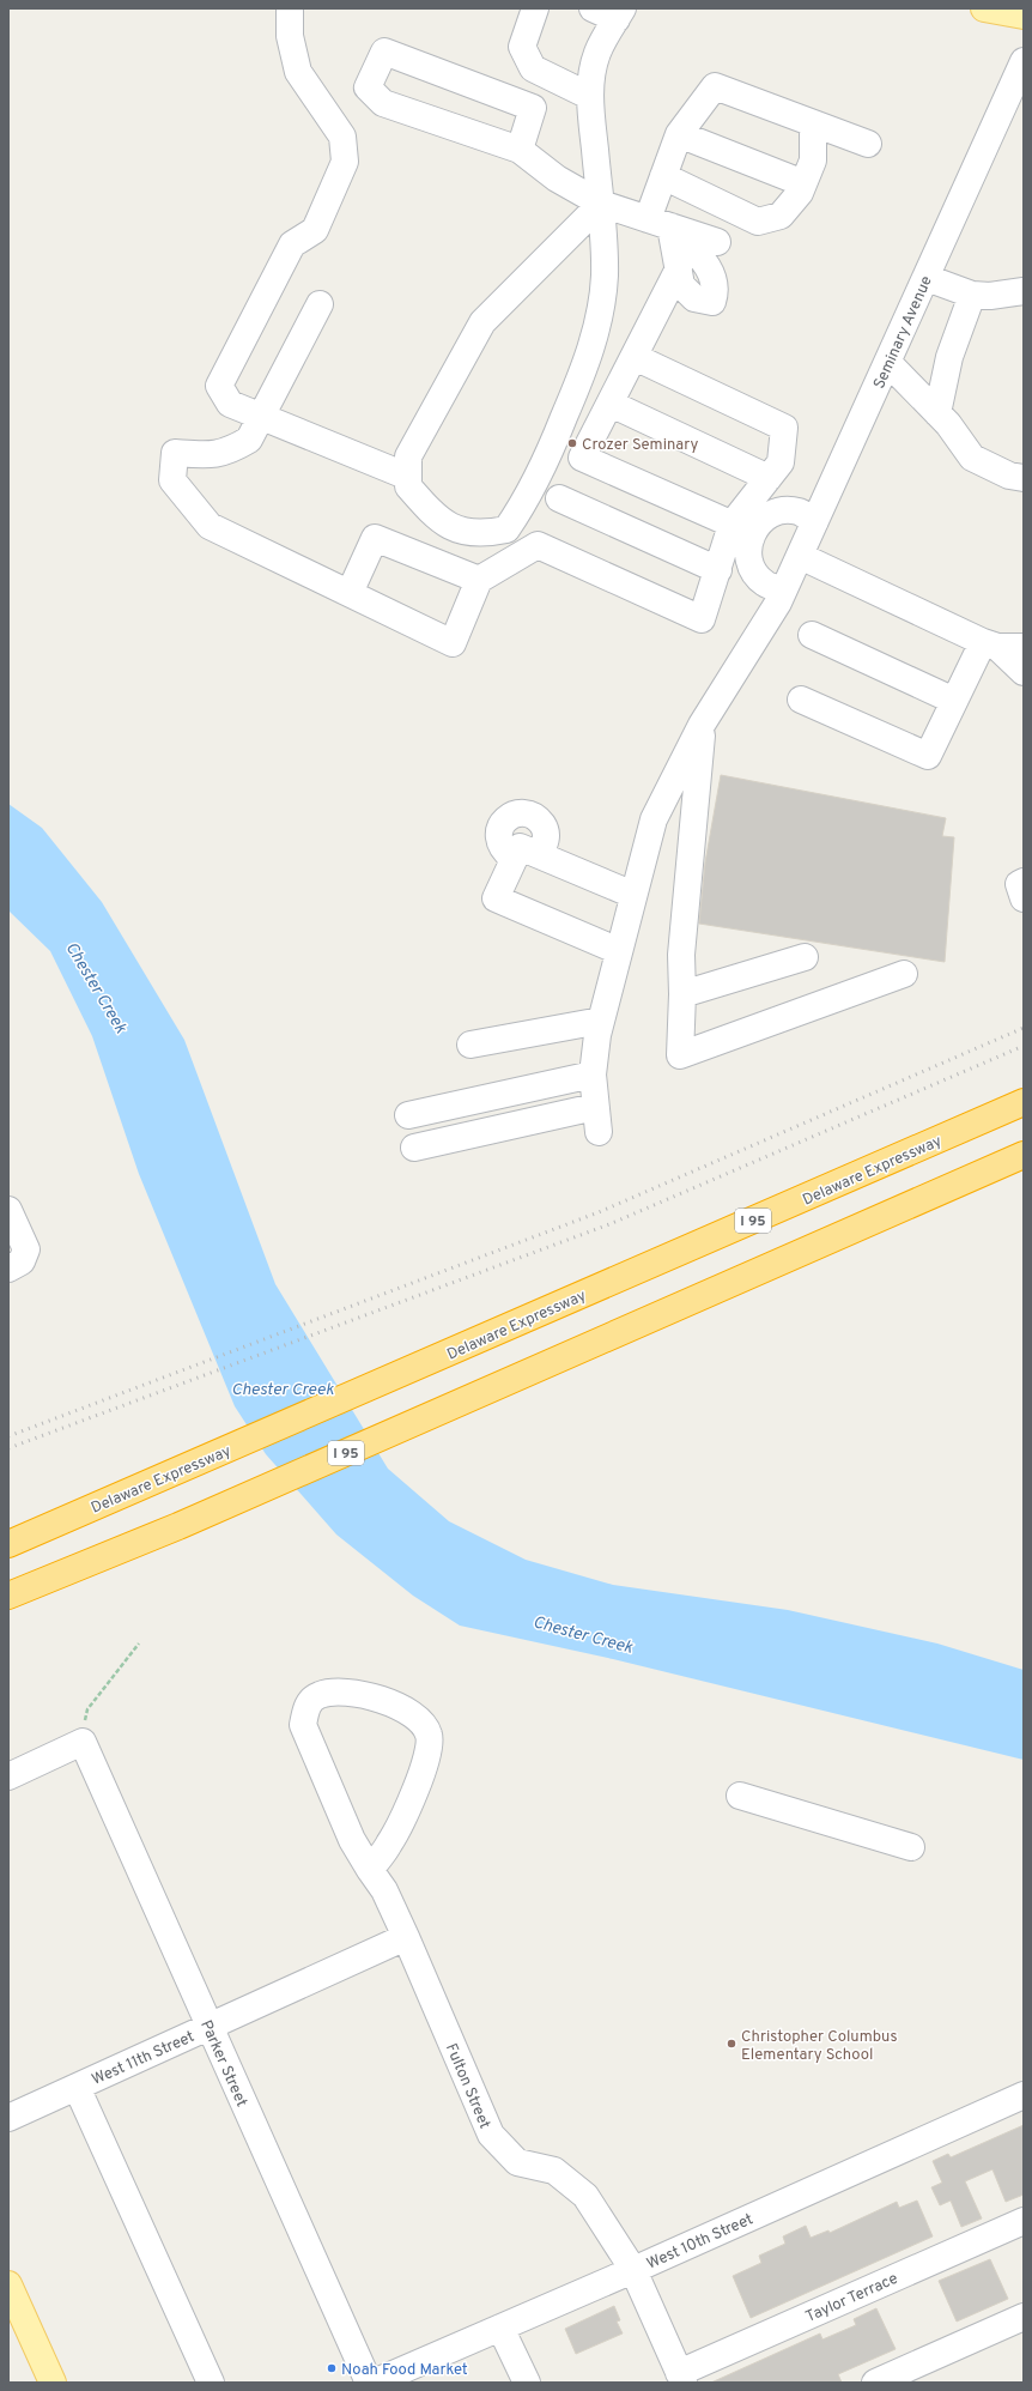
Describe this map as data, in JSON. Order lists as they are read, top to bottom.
{
  "streets": {
    "highway": ["Delaware Expressway", "I 95"],
    "street": [
      "Seminary Avenue",
      "West 11th Street",
      "Parker Street",
      "Fulton Street",
      "West 10th Street",
      "Taylor Terrace"
    ]
  },
  "crossings": [
    ["West 11th Street", "Parker Street"],
    ["West 11th Street", "Fulton Street"],
    ["Fulton Street", "West 10th Street"],
    ["Fulton Street", "Taylor Terrace"]
  ],
  "water": ["Chester Creek"],
  "places": ["Crozer Seminary", "Christopher Columbus Elementary School", "Noah Food Market"]
}
